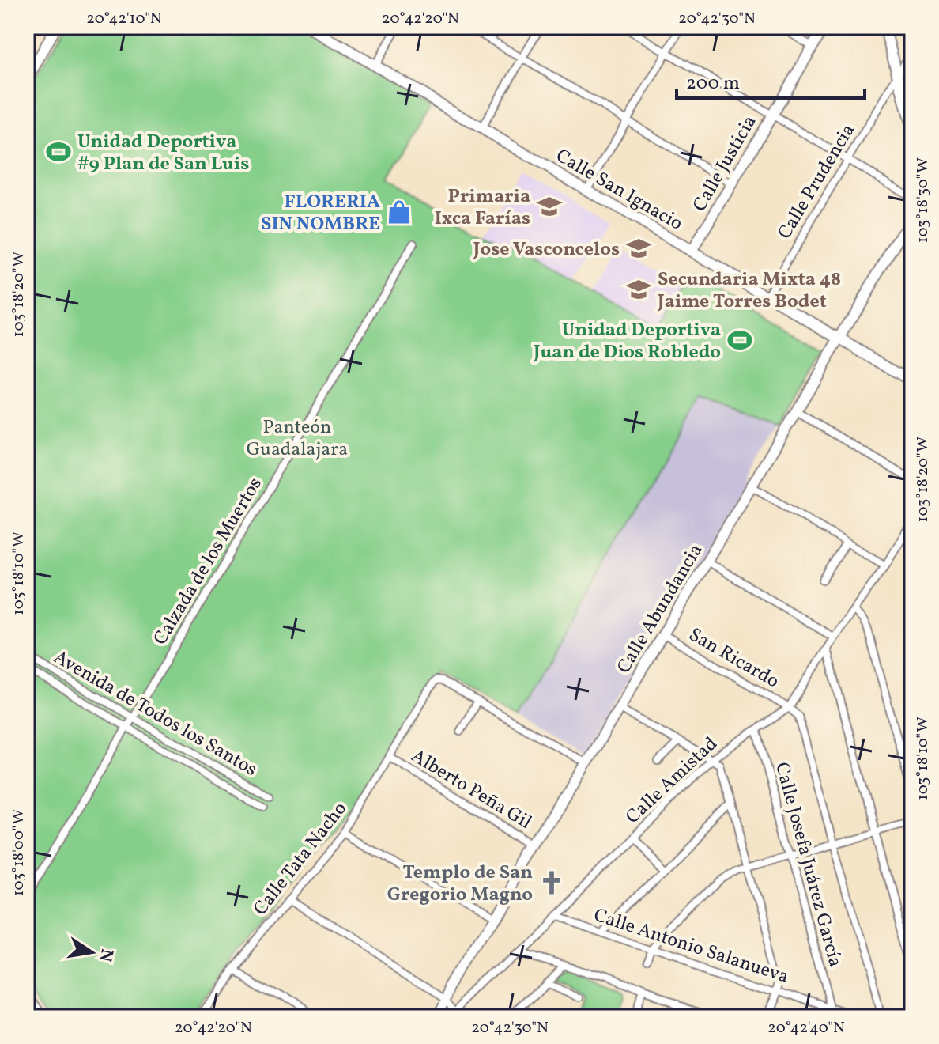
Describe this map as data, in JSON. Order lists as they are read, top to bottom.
{
  "streets": {
    "street": [
      "Calle Justicia",
      "Calle Prudencia",
      "Calle San Ignacio",
      "Calzada de los Muertos",
      "Calle Abundancia",
      "San Ricardo",
      "Avenida de Todos los Santos",
      "Calle Amistad",
      "Alberto Peña Gil",
      "Calle Tata Nacho",
      "Calle Josefa Juárez García",
      "Calle Antonio Salanueva"
    ]
  },
  "crossings": [
    ["Calle Justicia", "Calle San Ignacio"],
    ["Calle Prudencia", "Calle San Ignacio"],
    ["Calle San Ignacio", "Calle Abundancia"],
    ["Calzada de los Muertos", "Avenida de Todos los Santos"],
    ["Calle Abundancia", "San Ricardo"],
    ["Calle Abundancia", "Alberto Peña Gil"],
    ["San Ricardo", "Calle Amistad"],
    ["Calle Amistad", "Calle Josefa Juárez García"],
    ["Calle Amistad", "Calle Antonio Salanueva"],
    ["Alberto Peña Gil", "Calle Tata Nacho"],
    ["Calle Josefa Juárez García", "Calle Antonio Salanueva"]
  ],
  "parks": ["Panteón Guadalajara"],
  "places": {
    "sports": ["Unidad Deportiva #9 Plan de San Luis", "Unidad Deportiva Juan de Dios Robledo"],
    "school or university": ["Primaria Ixca Farías", "Jose Vasconcelos", "Secundaria Mixta 48 Jaime Torres Bodet"],
    "shop": ["FLORERIA SIN NOMBRE"],
    "church": ["Templo de San Gregorio Magno"]
  },
  "scale_bar": "200 m",
  "north": "right",
  "coordinates": [
    "20°42'10\"N",
    "20°42'20\"N",
    "20°42'30\"N",
    "103°18'30\"W",
    "103°18'20\"W",
    "103°18'10\"W",
    "103°18'00\"W",
    "20°42'40\"N"
  ]
}
